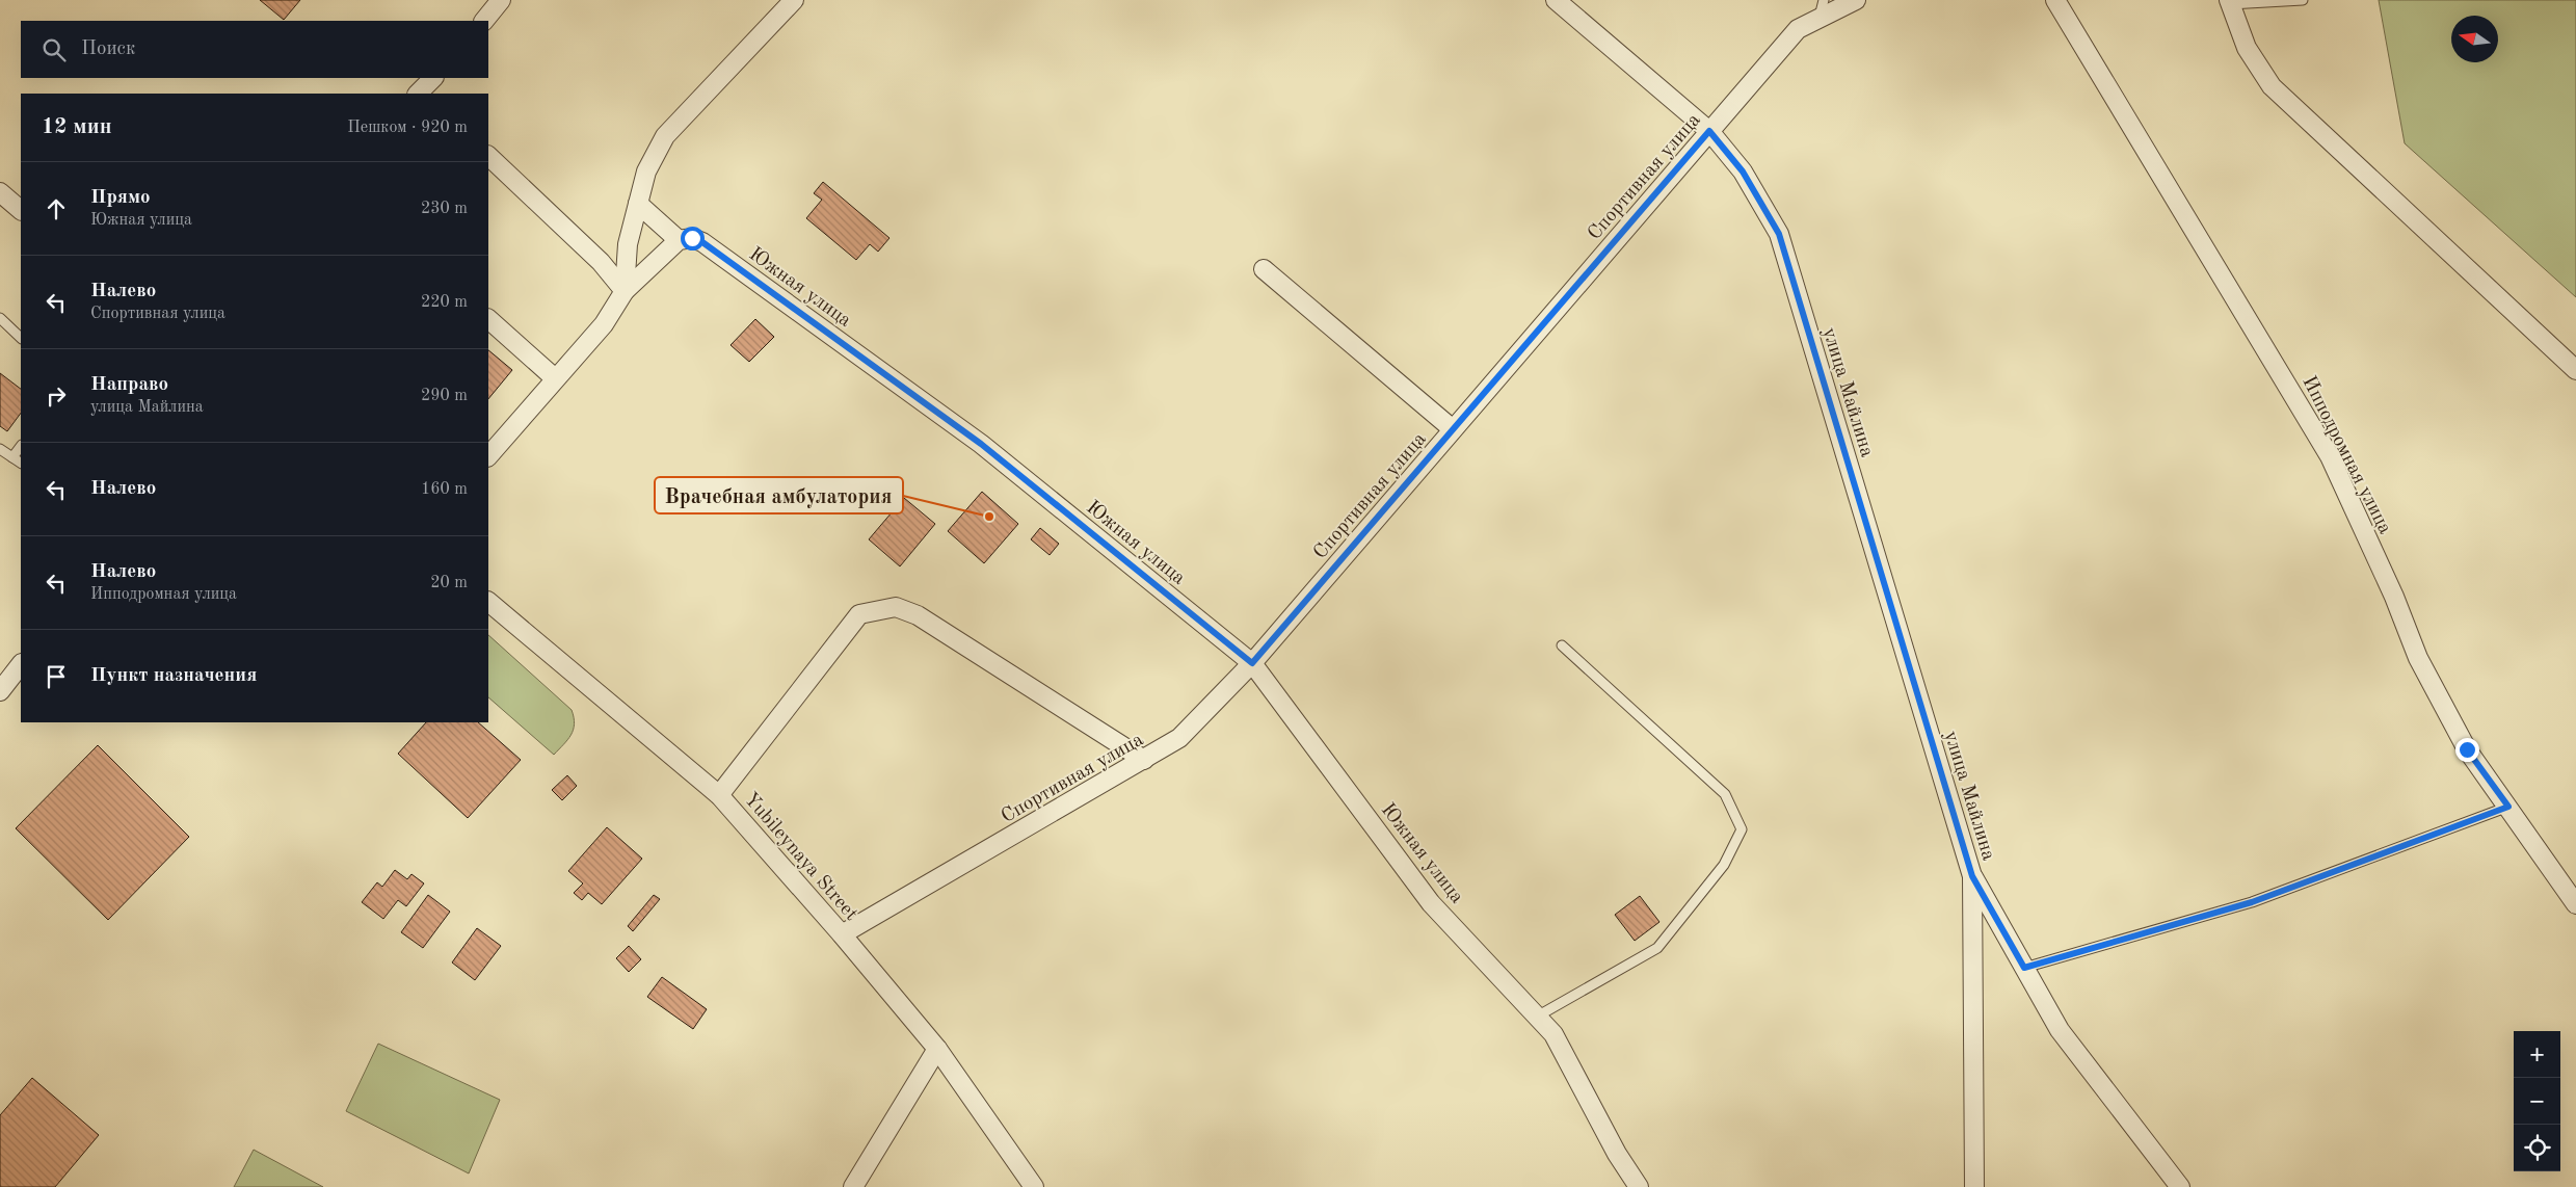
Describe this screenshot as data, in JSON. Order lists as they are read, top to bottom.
{
  "streets": {
    "street": [
      "Спортивная улица",
      "Южная улица",
      "улица Майлина",
      "Ипподромная улица",
      "Yubileynaya Street"
    ]
  },
  "crossings": [
    ["Спортивная улица", "Южная улица"],
    ["Спортивная улица", "улица Майлина"],
    ["Спортивная улица", "Yubileynaya Street"]
  ],
  "places": ["Врачебная амбулатория"],
  "north": "left",
  "page": {
    "search": "Поиск",
    "heading": ["12 мин", "Пешком · 920 m"],
    "list": [
      ["Прямо", "Южная улица", "230 m"],
      ["Налево", "Спортивная улица", "220 m"],
      ["Направо", "улица Майлина", "290 m"],
      ["Налево", "160 m"],
      ["Налево", "Ипподромная улица", "20 m"],
      "Пункт назначения"
    ],
    "map_buttons": ["+", "−"]
  }
}
